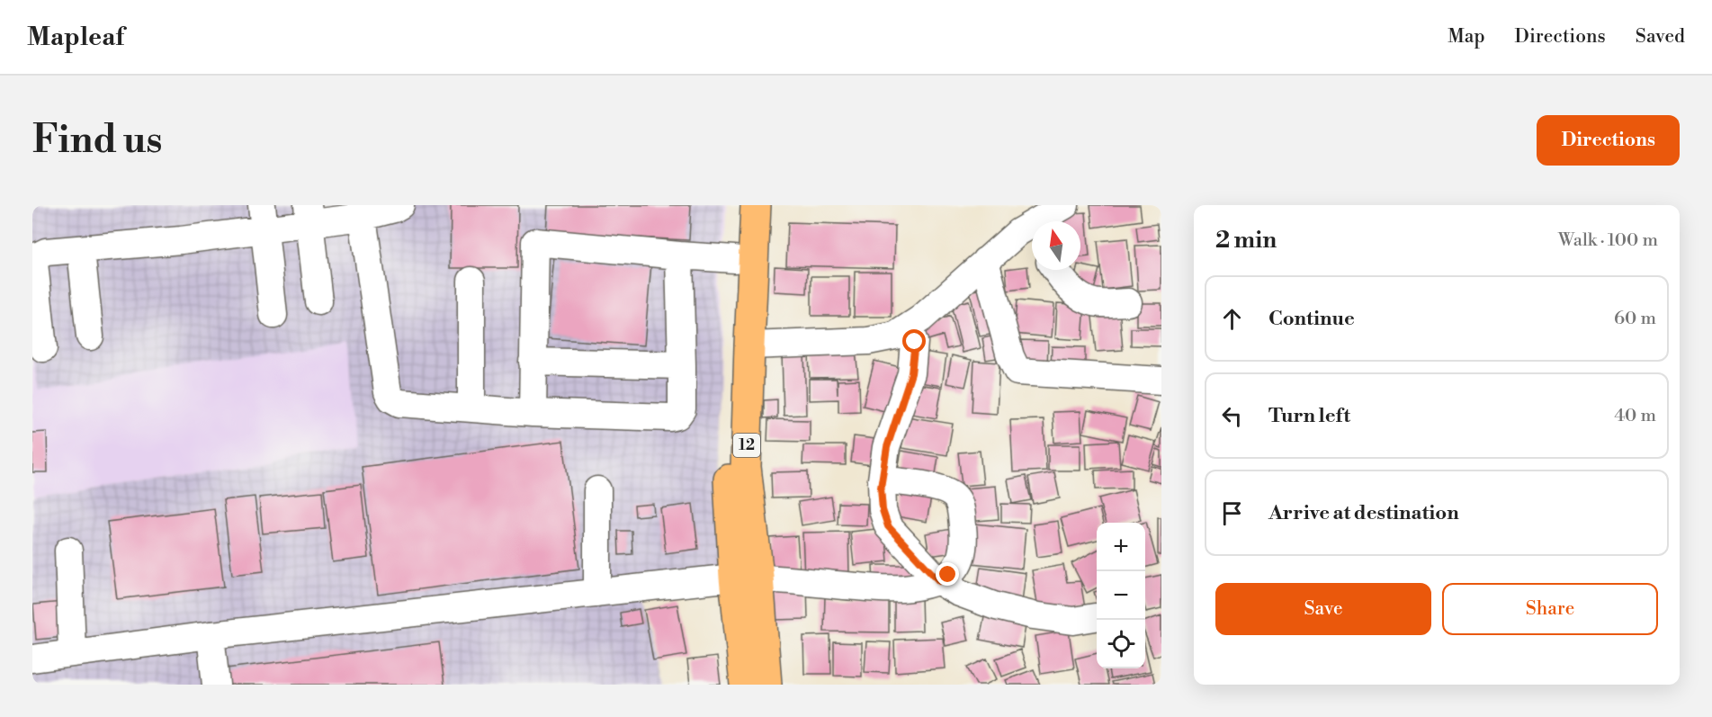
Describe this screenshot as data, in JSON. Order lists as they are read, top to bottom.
{
  "streets": {
    "highway": ["12"]
  },
  "north": "top",
  "page": {
    "header": "Mapleaf",
    "nav": ["Map", "Directions", "Saved"],
    "buttons": [
      "Directions",
      ["Save", "Share"]
    ],
    "title": "Find us",
    "heading": ["2 min", "Walk · 100 m"],
    "list": [
      ["Continue", "60 m"],
      ["Turn left", "40 m"],
      "Arrive at destination"
    ],
    "map_buttons": ["+", "−"]
  }
}
